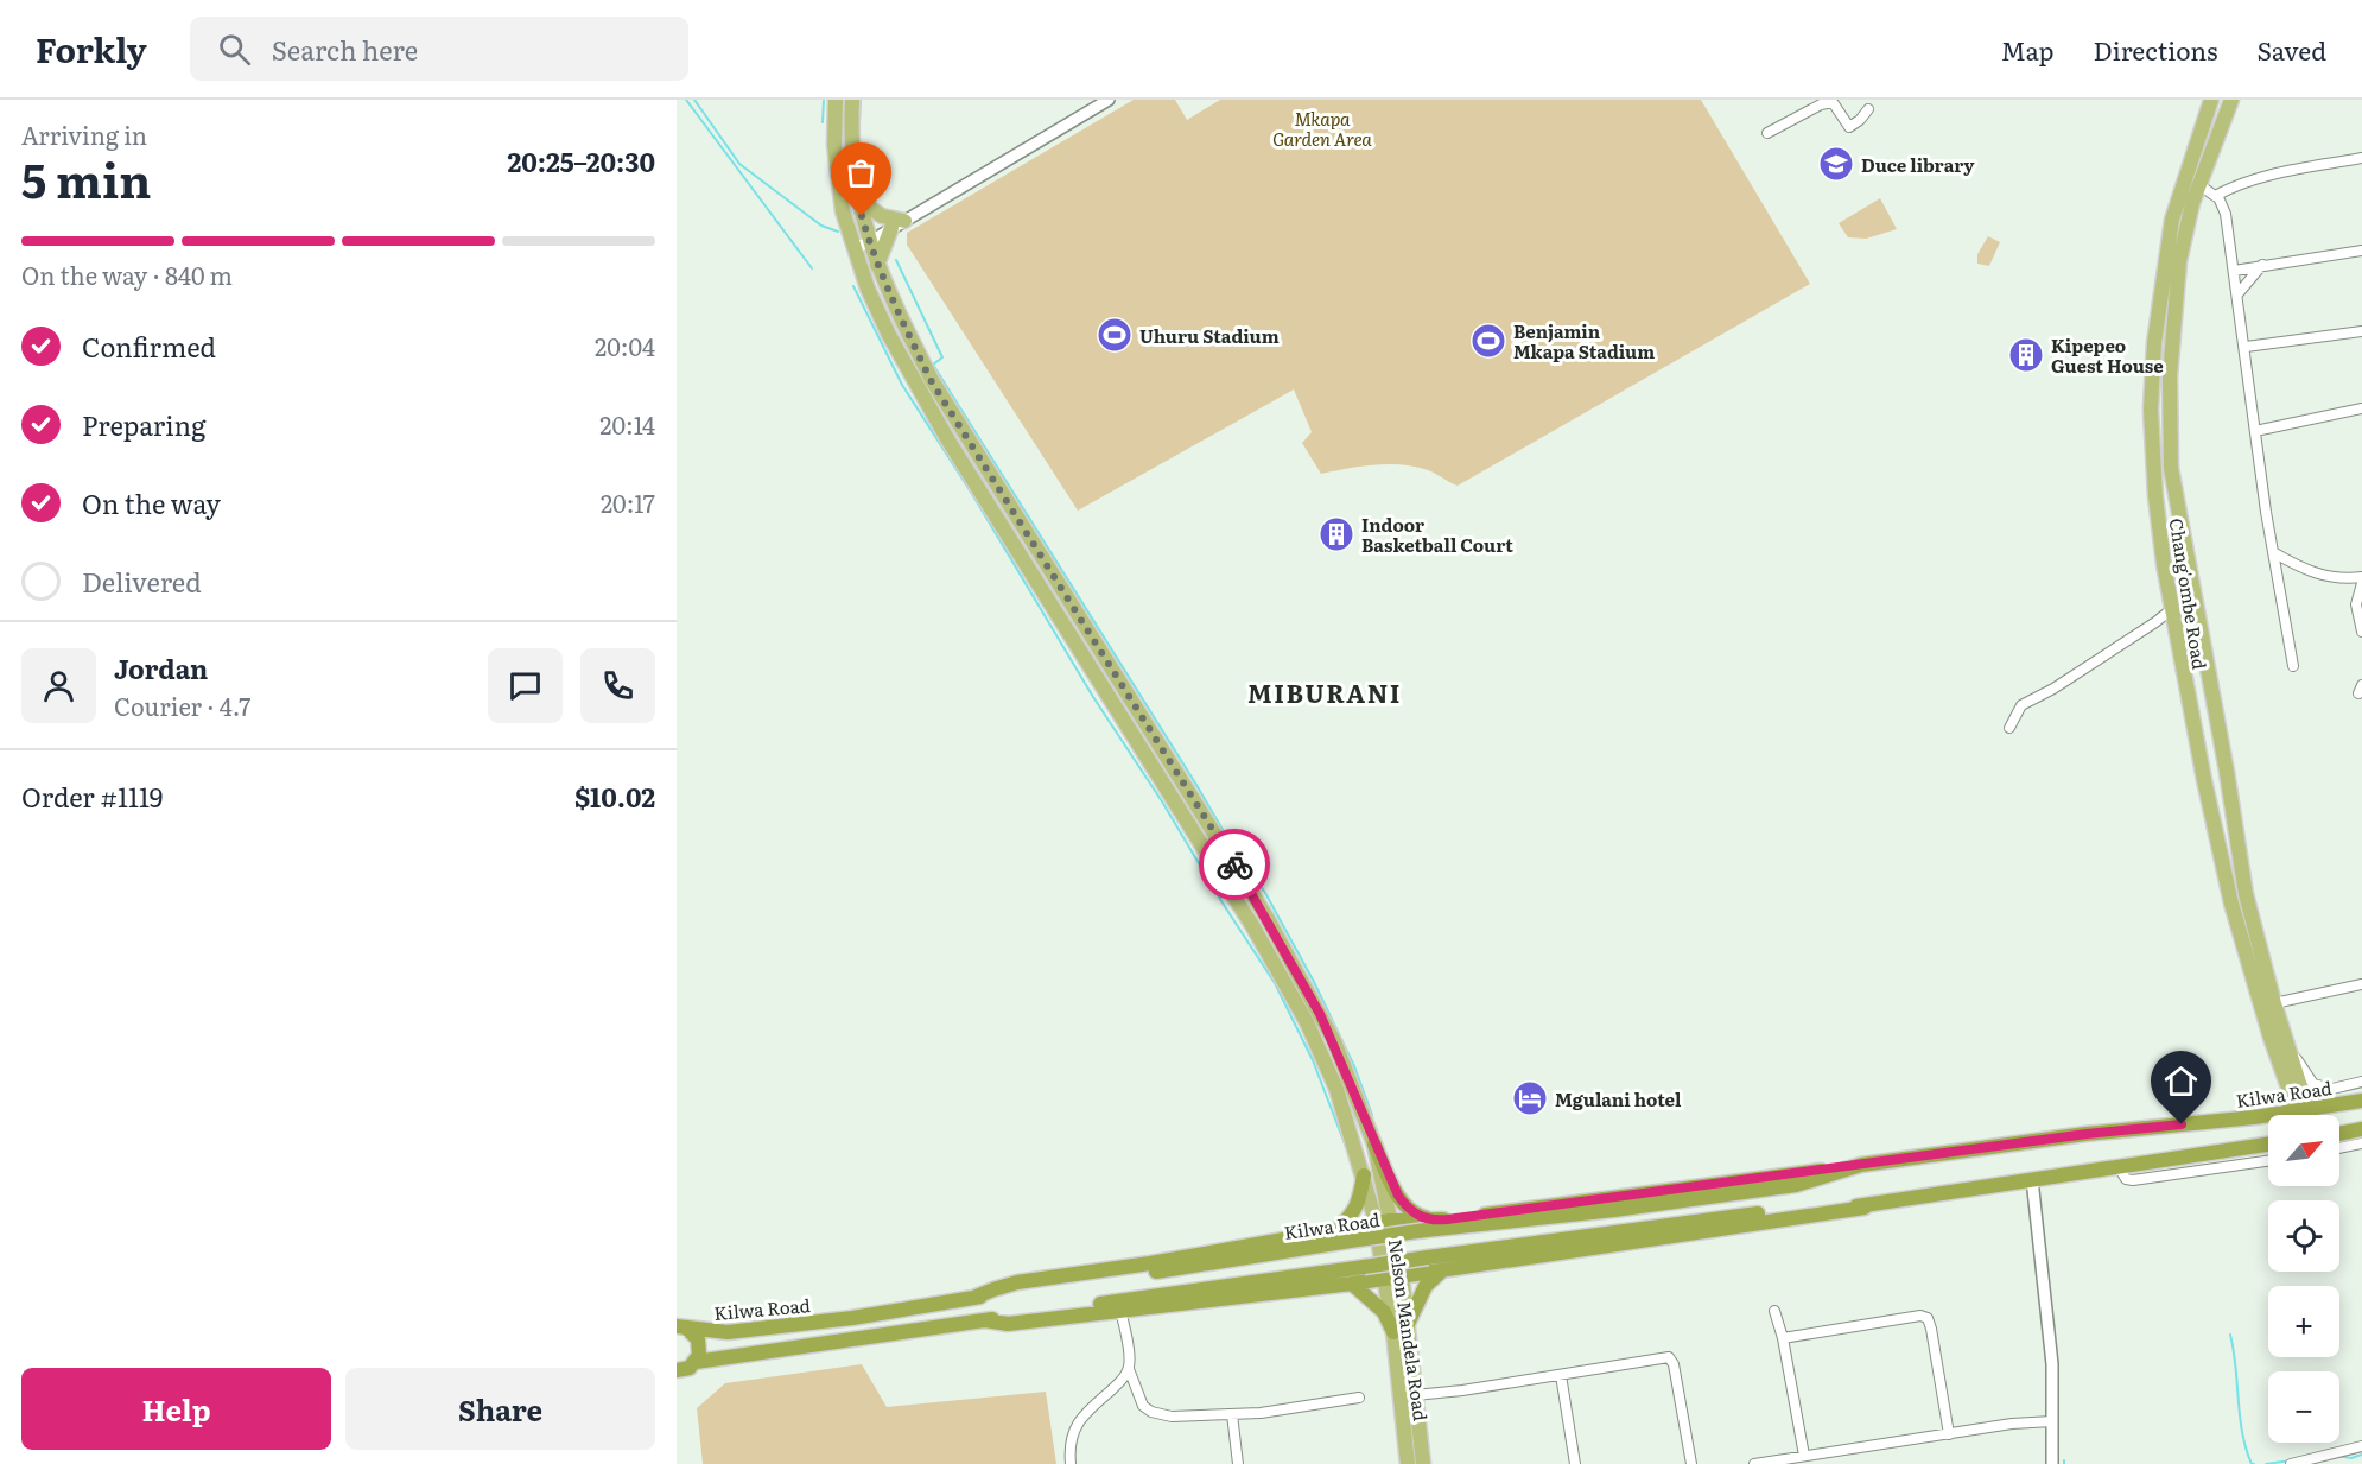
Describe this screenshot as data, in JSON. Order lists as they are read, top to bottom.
{
  "streets": {
    "highway": ["Kilwa Road"],
    "main road": ["Chang'ombe Road", "Nelson Mandela Road"]
  },
  "crossings": [
    ["Chang'ombe Road", "Kilwa Road"]
  ],
  "districts": ["MIBURANI"],
  "parks": ["Mkapa Garden Area"],
  "places": {
    "school or university": ["Duce library"],
    "sports": ["Uhuru Stadium", "Benjamin Mkapa Stadium"],
    "building": ["Kipepeo Guest House", "Indoor Basketball Court"],
    "hotel": ["Mgulani hotel"]
  },
  "north": "top right",
  "page": {
    "header": "Forkly",
    "search": "Search here",
    "nav": ["Map", "Directions", "Saved"],
    "heading": ["5 min", "Arriving in", "20:25–20:30"],
    "panel": [
      "Jordan",
      "Courier · 4.7",
      "Order #1119",
      "$10.02"
    ],
    "bar": "On the way · 840 m",
    "list": [
      ["Confirmed", "20:04"],
      ["Preparing", "20:14"],
      ["On the way", "20:17"],
      "Delivered"
    ],
    "map_buttons": ["+", "−"],
    "buttons": ["Help", "Share"]
  }
}
